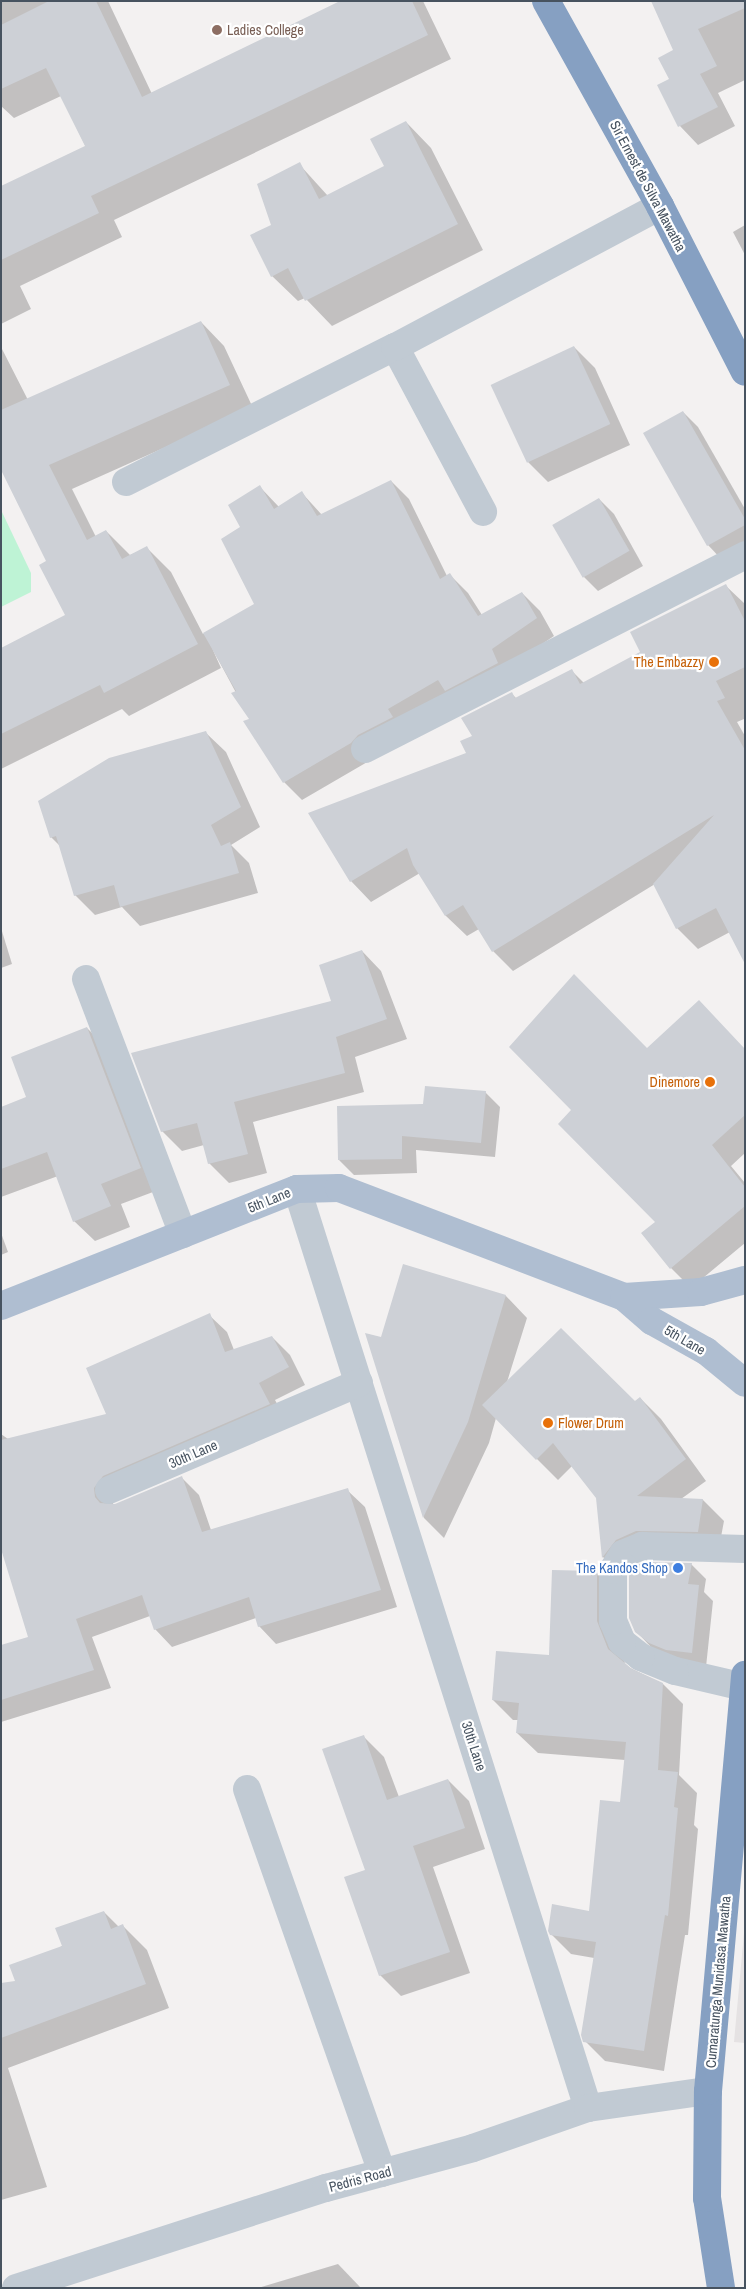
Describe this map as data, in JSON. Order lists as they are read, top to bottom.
{
  "streets": {
    "highway": ["Sir Ernest de Silva Mawatha", "Cumaratunga Munidasa Mawatha"],
    "main road": ["5th Lane"],
    "street": ["30th Lane", "Pedris Road"]
  },
  "crossings": [
    ["5th Lane", "30th Lane"],
    ["30th Lane", "Pedris Road"],
    ["Cumaratunga Munidasa Mawatha", "Pedris Road"]
  ],
  "places": [
    "Ladies College",
    "The Embazzy",
    "Dinemore",
    "Flower Drum",
    "The Kandos Shop"
  ]
}
